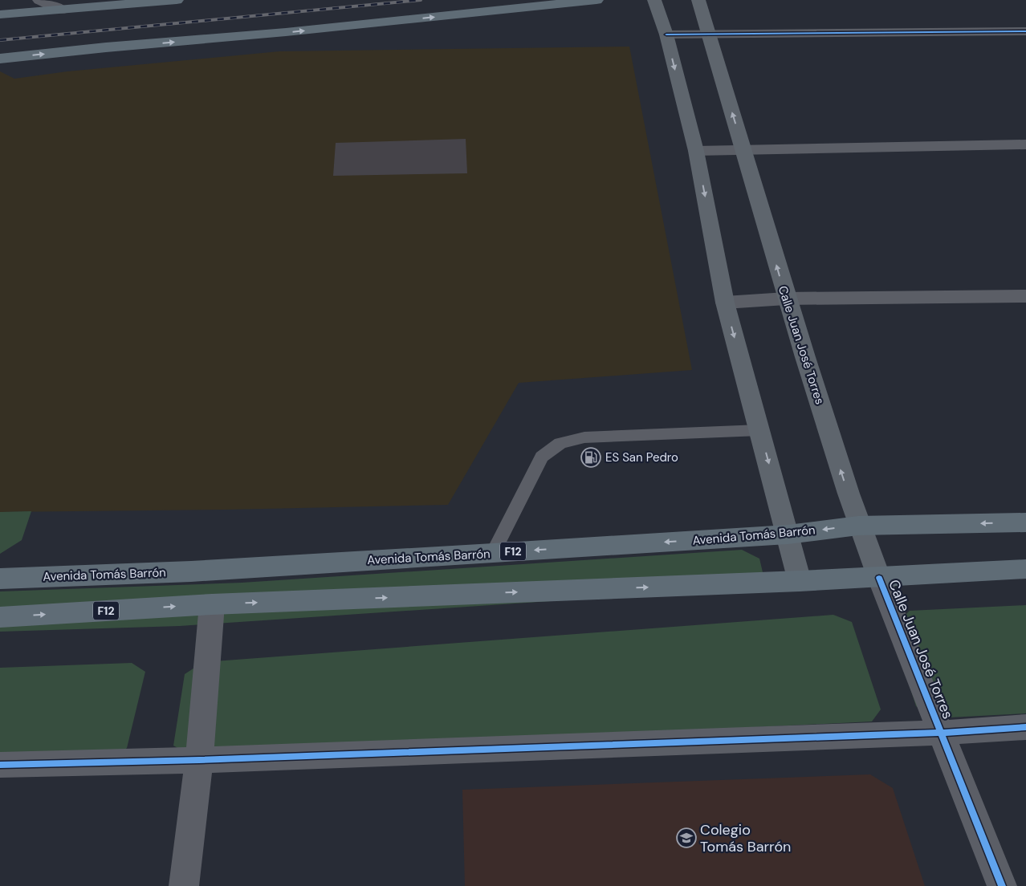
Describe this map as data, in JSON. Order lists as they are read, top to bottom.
{
  "streets": {
    "main road": ["Calle Juan José Torres", "Avenida Tomás Barrón", "F12"]
  },
  "crossings": [
    ["Calle Juan José Torres", "Avenida Tomás Barrón"],
    ["Calle Juan José Torres", "F12"]
  ],
  "places": {
    "fuel station": ["ES San Pedro"],
    "school or university": ["Colegio Tomás Barrón"]
  }
}
